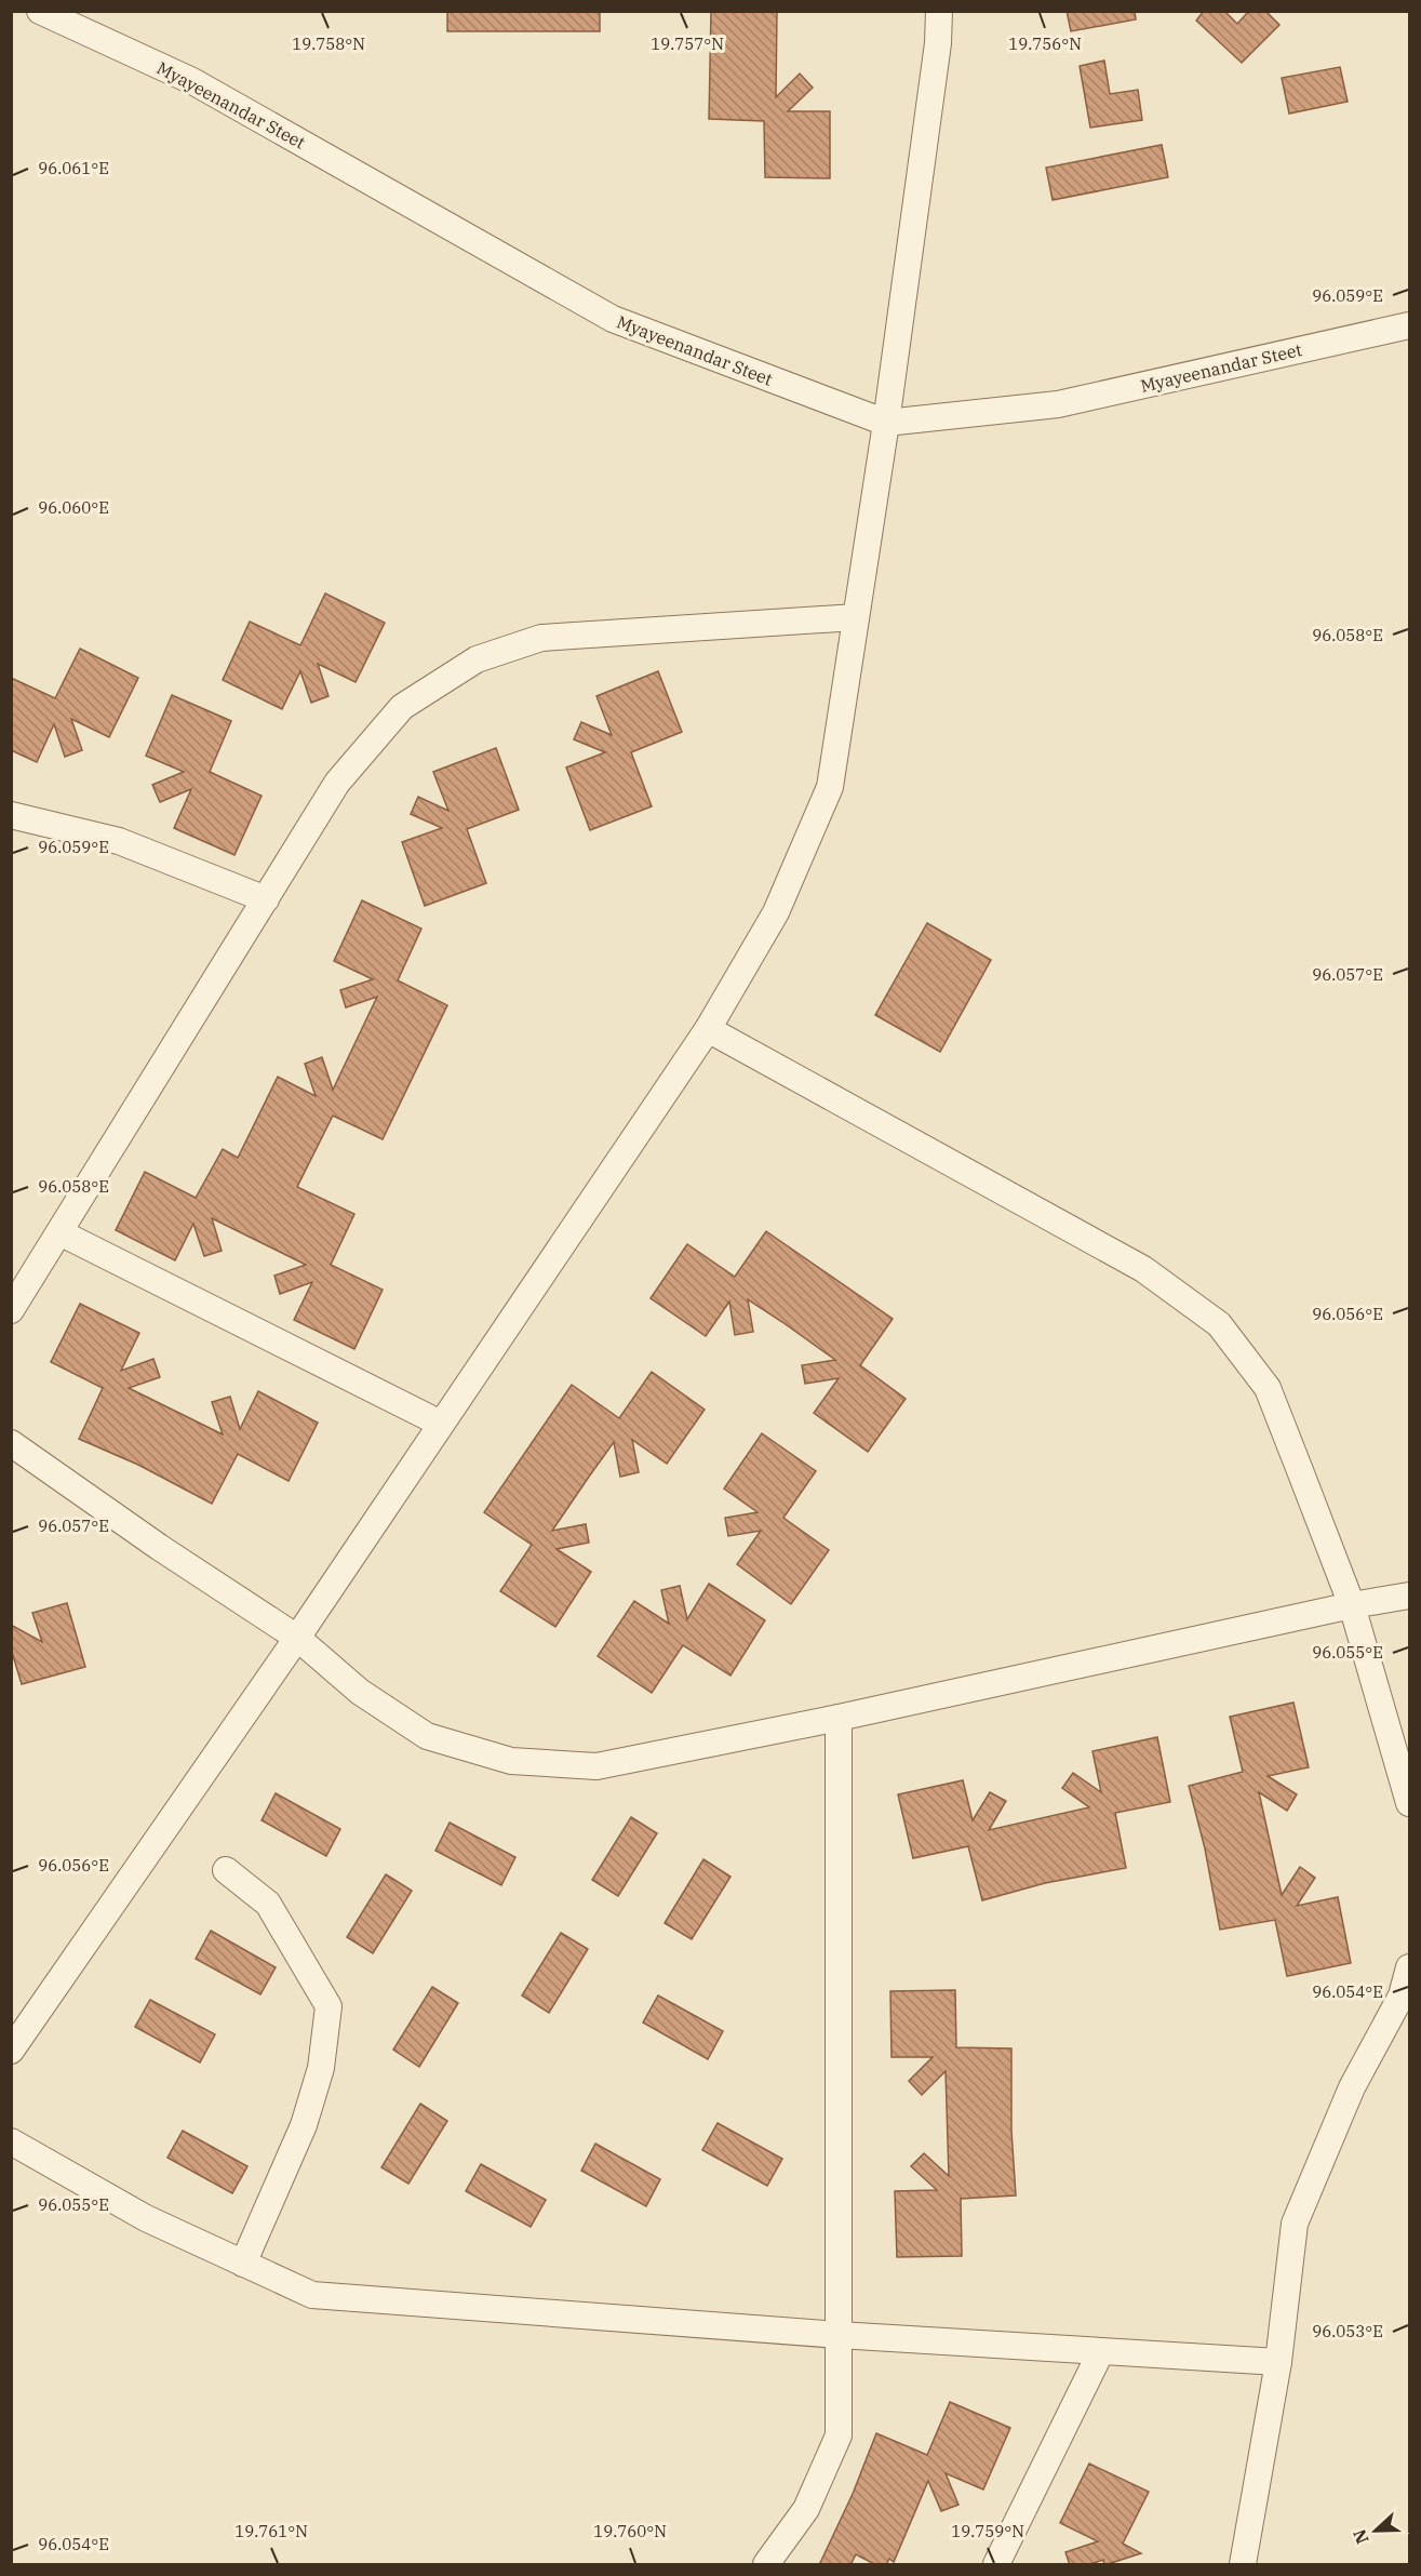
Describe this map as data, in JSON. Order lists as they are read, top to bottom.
{
  "streets": {
    "street": ["Myayeenandar Steet"]
  },
  "north": "left",
  "coordinates": [
    "19.758°N",
    "19.757°N",
    "19.756°N",
    "96.061°E",
    "96.059°E",
    "96.060°E",
    "96.058°E",
    "96.057°E",
    "96.056°E",
    "96.055°E",
    "96.054°E",
    "96.053°E",
    "19.761°N",
    "19.760°N",
    "19.759°N"
  ]
}
